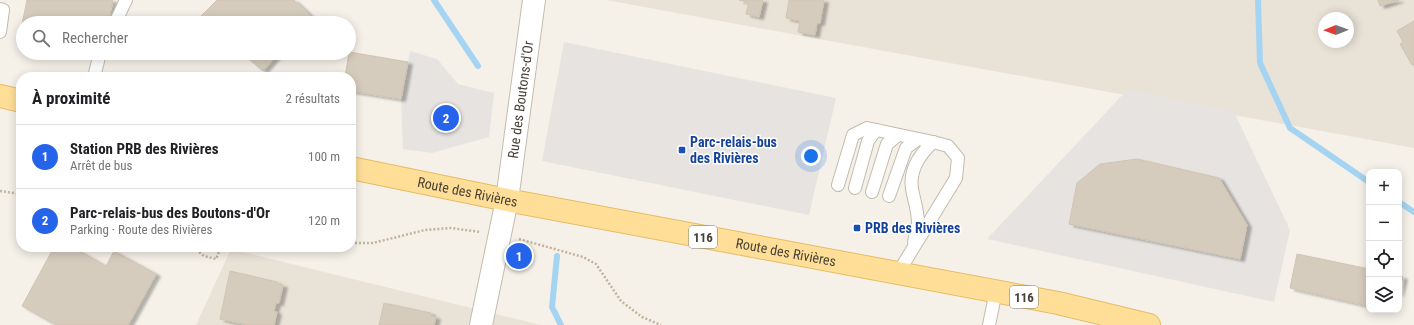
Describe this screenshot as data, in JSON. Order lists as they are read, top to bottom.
{
  "streets": {
    "main road": ["Route des Rivières", "116"],
    "street": ["Rue des Boutons-d'Or"]
  },
  "crossings": [
    ["Rue des Boutons-d'Or", "Route des Rivières"]
  ],
  "places": {
    "transit": ["Parc-relais-bus des Rivières", "PRB des Rivières"]
  },
  "north": "left",
  "page": {
    "search": "Rechercher",
    "heading": ["À proximité", "2 résultats"],
    "pins": ["2", "1"],
    "list": [
      {
        "mark": "1",
        "name": "Station PRB des Rivières",
        "note": "Arrêt de bus",
        "value": "100 m"
      },
      {
        "mark": "2",
        "name": "Parc-relais-bus des Boutons-d'Or",
        "note": "Parking · Route des Rivières",
        "value": "120 m"
      }
    ],
    "map_buttons": ["+", "−"]
  }
}
